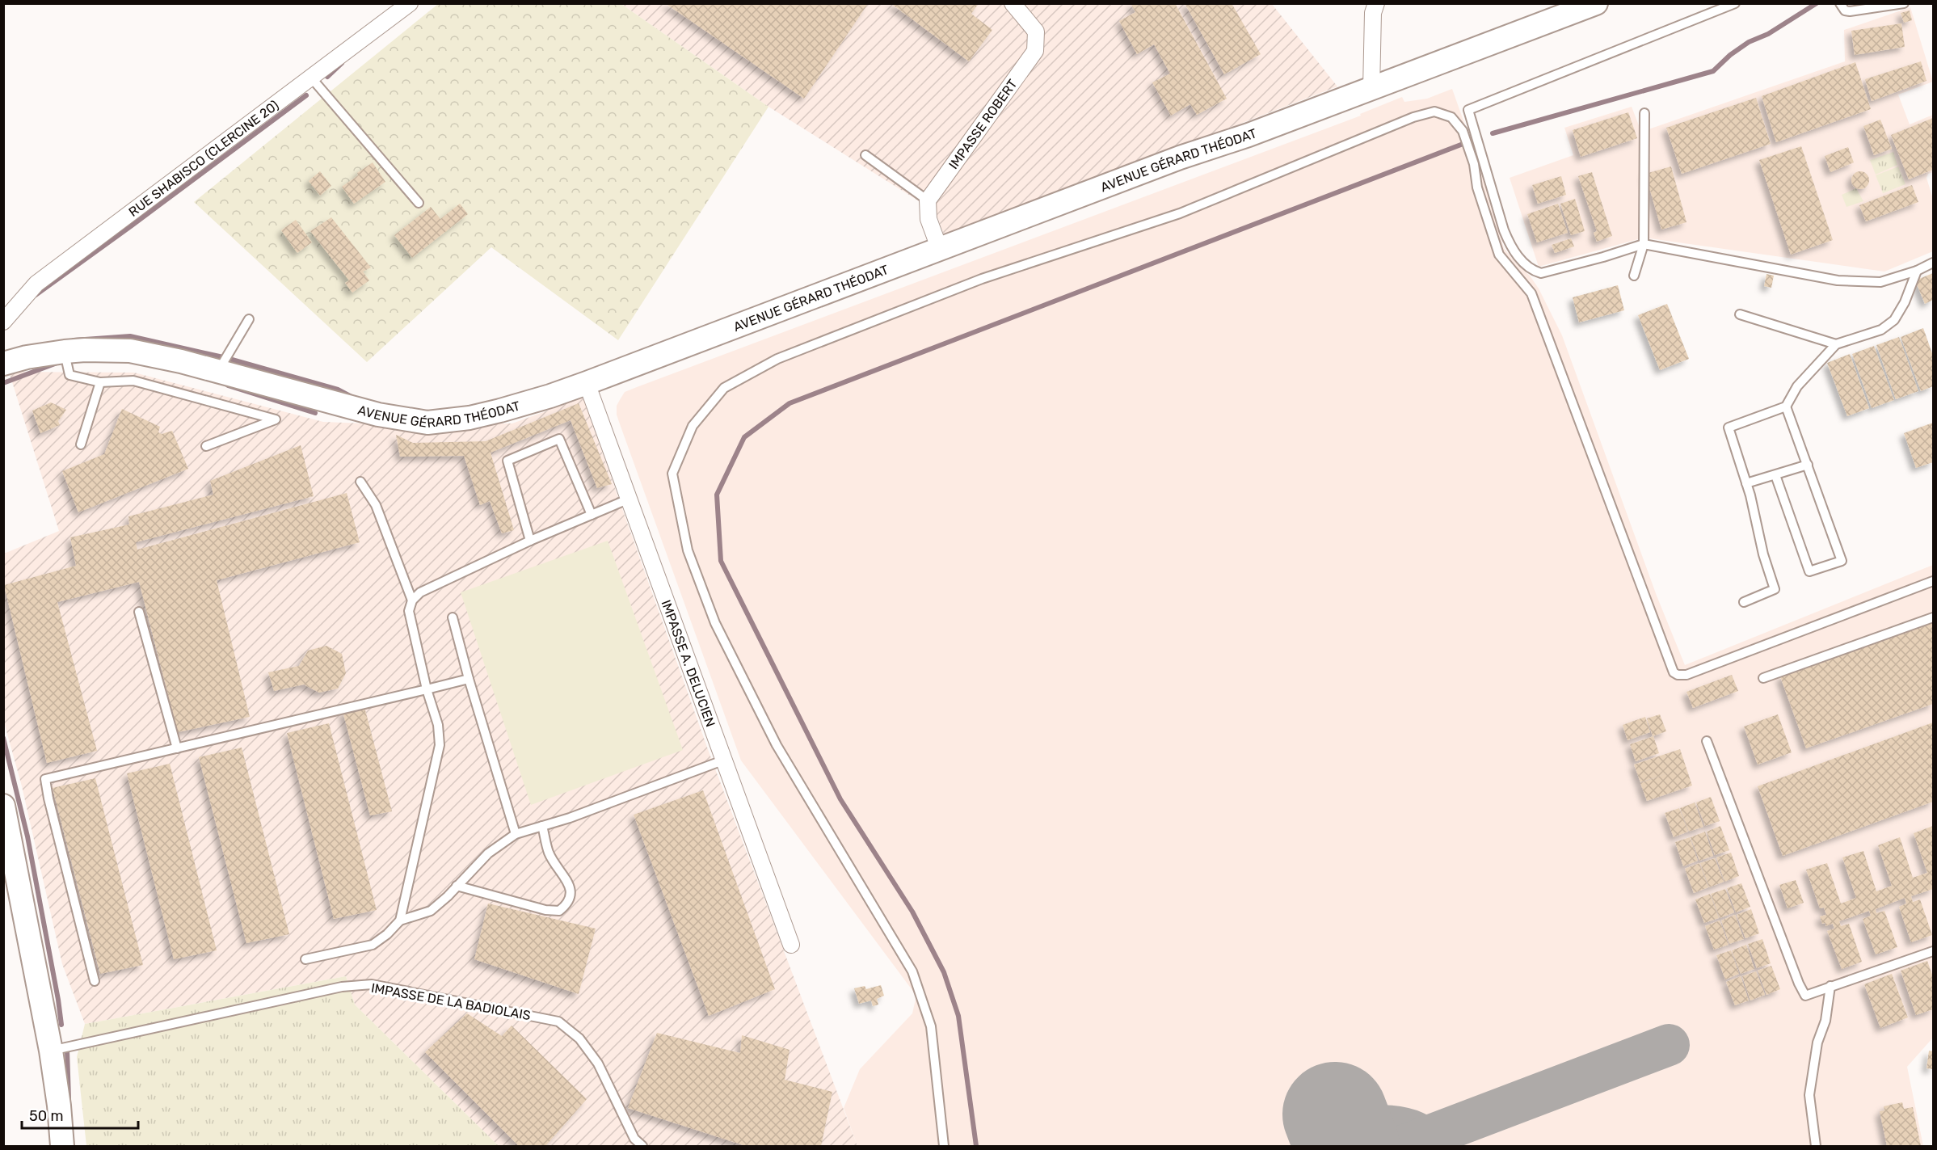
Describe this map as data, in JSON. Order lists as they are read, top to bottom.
{
  "streets": {
    "street": [
      "IMPASSE ROBERT",
      "RUE SHABISCO (CLERCINE 20)",
      "AVENUE GÉRARD THÉODAT",
      "IMPASSE A. DELUCIEN"
    ],
    "lane": ["IMPASSE DE LA BADIOLAIS"]
  },
  "crossings": [
    ["AVENUE GÉRARD THÉODAT", "IMPASSE A. DELUCIEN"]
  ],
  "scale_bar": "50 m"
}
